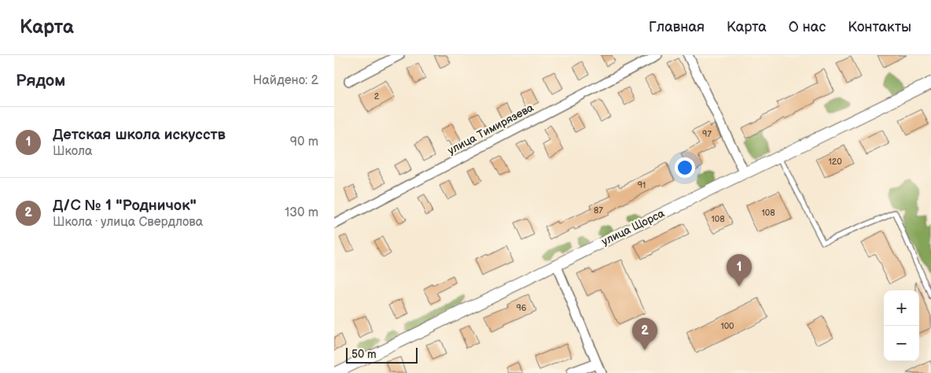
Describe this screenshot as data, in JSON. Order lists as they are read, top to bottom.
{
  "streets": {
    "street": ["улица Тимирязева", "улица Щорса"]
  },
  "house_numbers": [
    "2",
    "97",
    "120",
    "91",
    "87",
    "108",
    "108",
    "96",
    "100"
  ],
  "scale_bar": "50 m",
  "page": {
    "header": "Карта",
    "nav": [
      "Главная",
      "Карта",
      "О нас",
      "Контакты"
    ],
    "heading": ["Рядом", "Найдено: 2"],
    "list": [
      {
        "mark": "1",
        "name": "Детская школа искусств",
        "note": "Школа",
        "value": "90 m"
      },
      {
        "mark": "2",
        "name": "Д/С № 1 \"Родничок\"",
        "note": "Школа · улица Свердлова",
        "value": "130 m"
      }
    ],
    "pins": ["1", "2"],
    "map_buttons": ["+", "−"],
    "scale": "50 m"
  }
}
